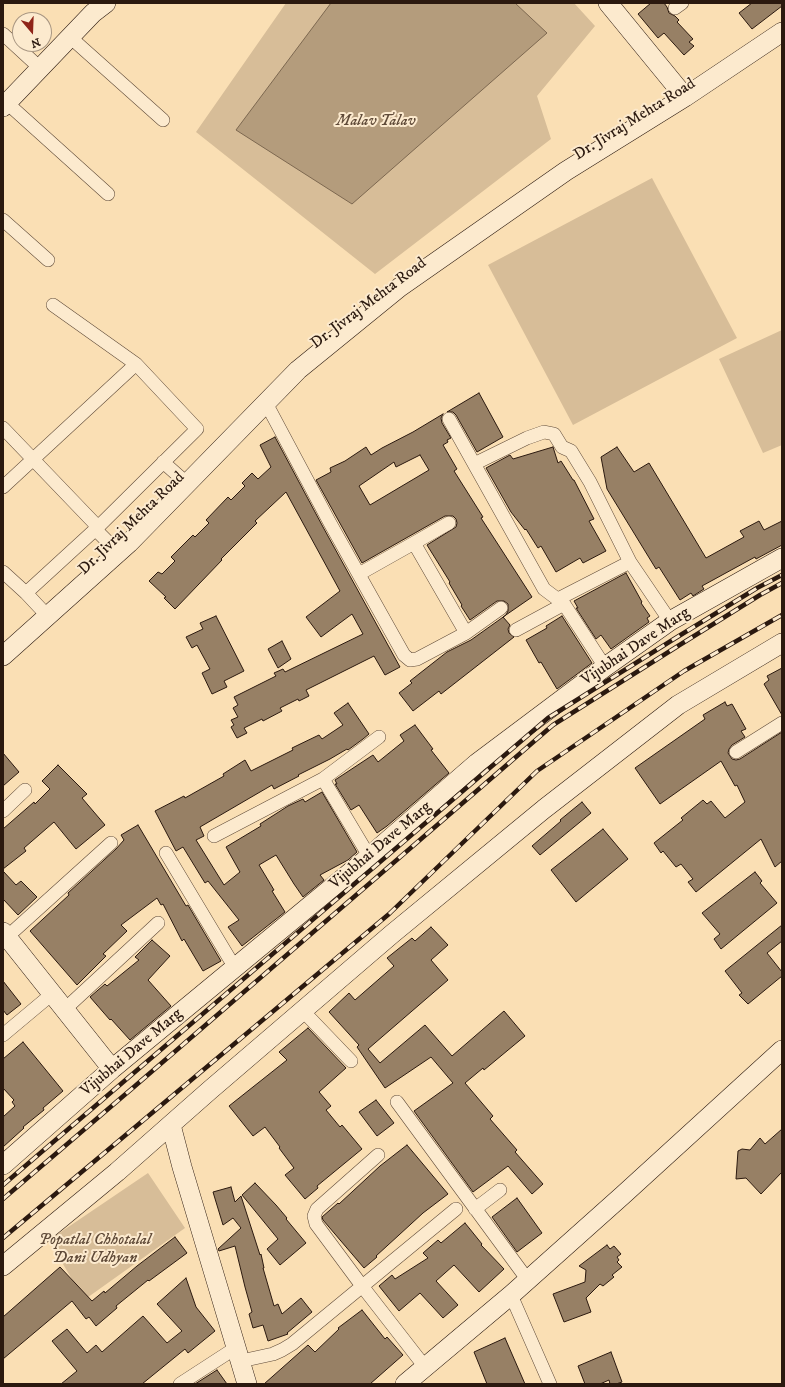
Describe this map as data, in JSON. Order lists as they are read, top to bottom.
{
  "streets": {
    "street": ["Dr. Jivraj Mehta Road", "Vijubhai Dave Marg"]
  },
  "parks": ["Malav Talav", "Popatlal Chhotalal Dani Udhyan"],
  "north": "bottom"
}
